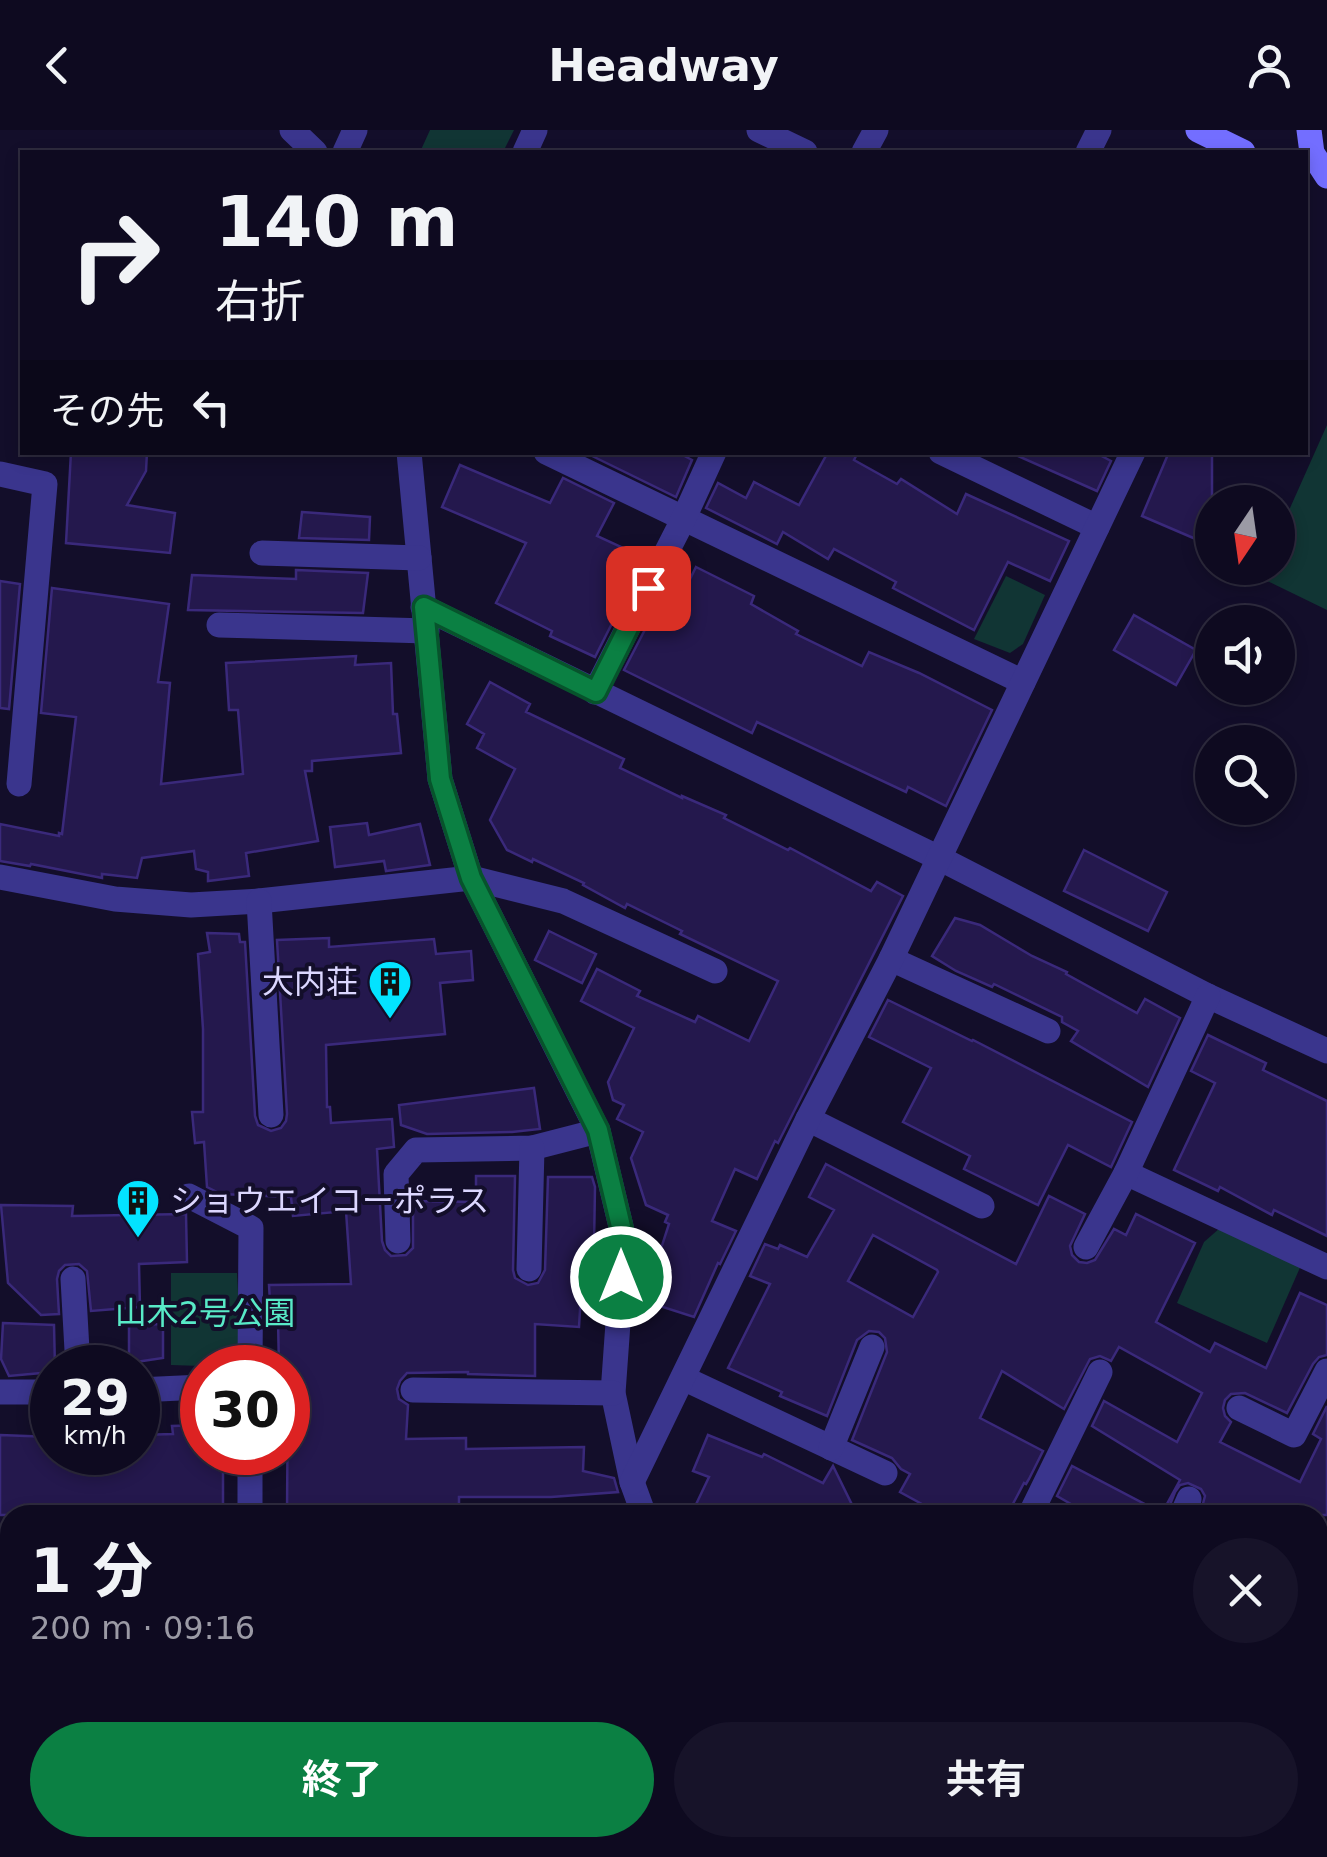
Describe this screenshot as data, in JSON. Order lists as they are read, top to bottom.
{
  "parks": ["山木2号公園"],
  "places": {
    "building": ["大内荘", "ショウエイコーポラス"]
  },
  "north": "bottom",
  "page": {
    "header": "Headway",
    "turn": ["140 m", "右折"],
    "then": "その先",
    "speed": "29 km/h",
    "limit": "30",
    "heading": ["1 分", "200 m · 09:16"],
    "buttons": ["終了", "共有"]
  }
}
